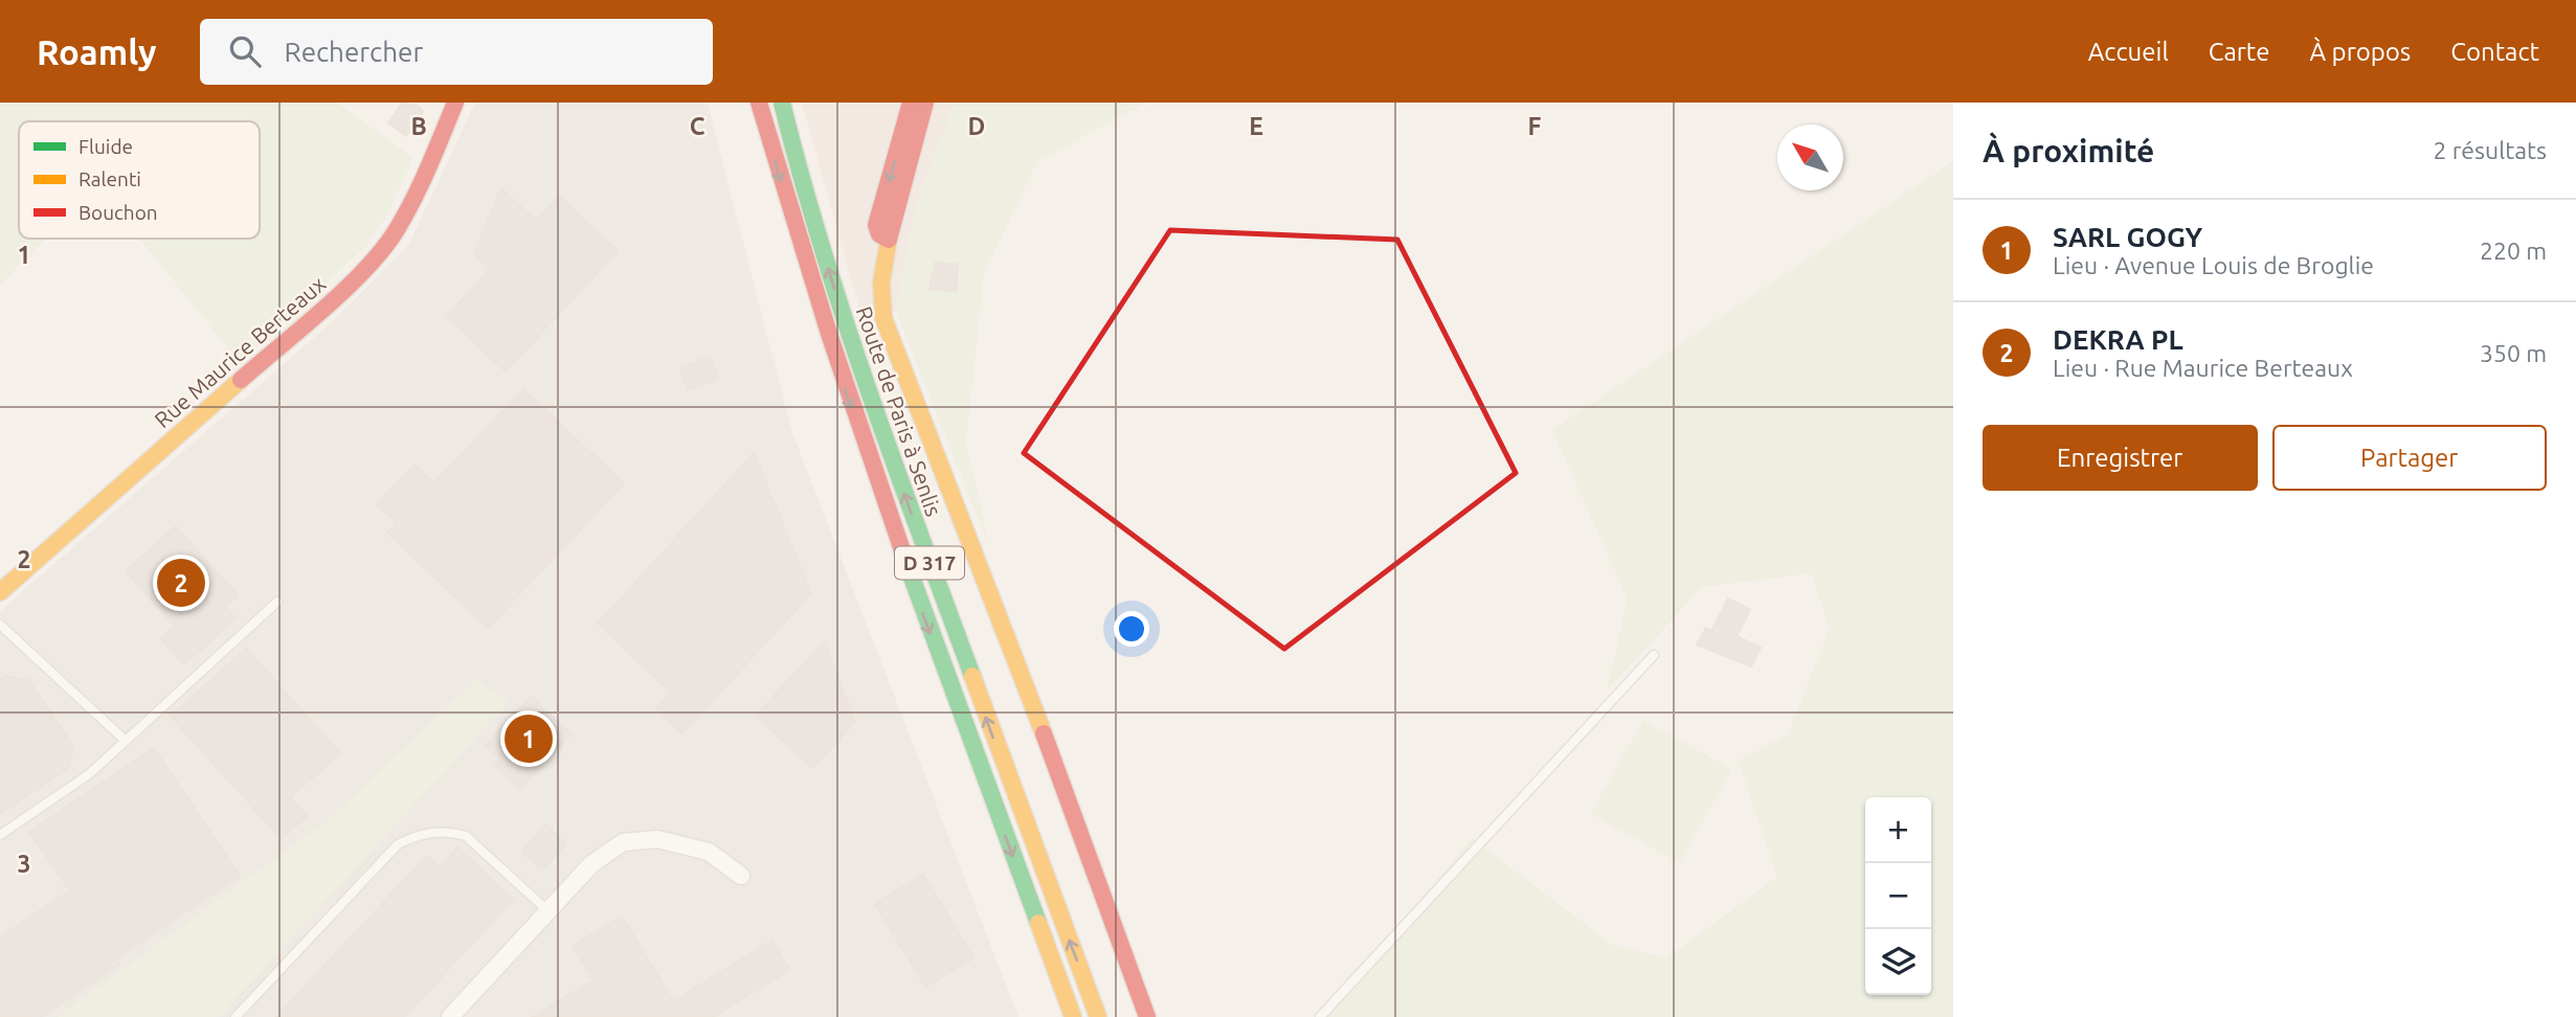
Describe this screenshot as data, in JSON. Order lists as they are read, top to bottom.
{
  "streets": {
    "main road": ["Rue Maurice Berteaux", "Route de Paris à Senlis", "D 317"]
  },
  "legend": ["Fluide", "Ralenti", "Bouchon"],
  "north": "top left",
  "page": {
    "header": "Roamly",
    "search": "Rechercher",
    "nav": [
      "Accueil",
      "Carte",
      "À propos",
      "Contact"
    ],
    "heading": ["À proximité", "2 résultats"],
    "list": [
      {
        "mark": "1",
        "name": "SARL GOGY",
        "note": "Lieu · Avenue Louis de Broglie",
        "value": "220 m"
      },
      {
        "mark": "2",
        "name": "DEKRA PL",
        "note": "Lieu · Rue Maurice Berteaux",
        "value": "350 m"
      }
    ],
    "buttons": ["Enregistrer", "Partager"],
    "pins": ["2", "1"],
    "map_buttons": ["+", "−"]
  },
  "grid": {
    "columns": [
      "B",
      "C",
      "D",
      "E",
      "F"
    ],
    "rows": ["1", "2", "3"]
  }
}
